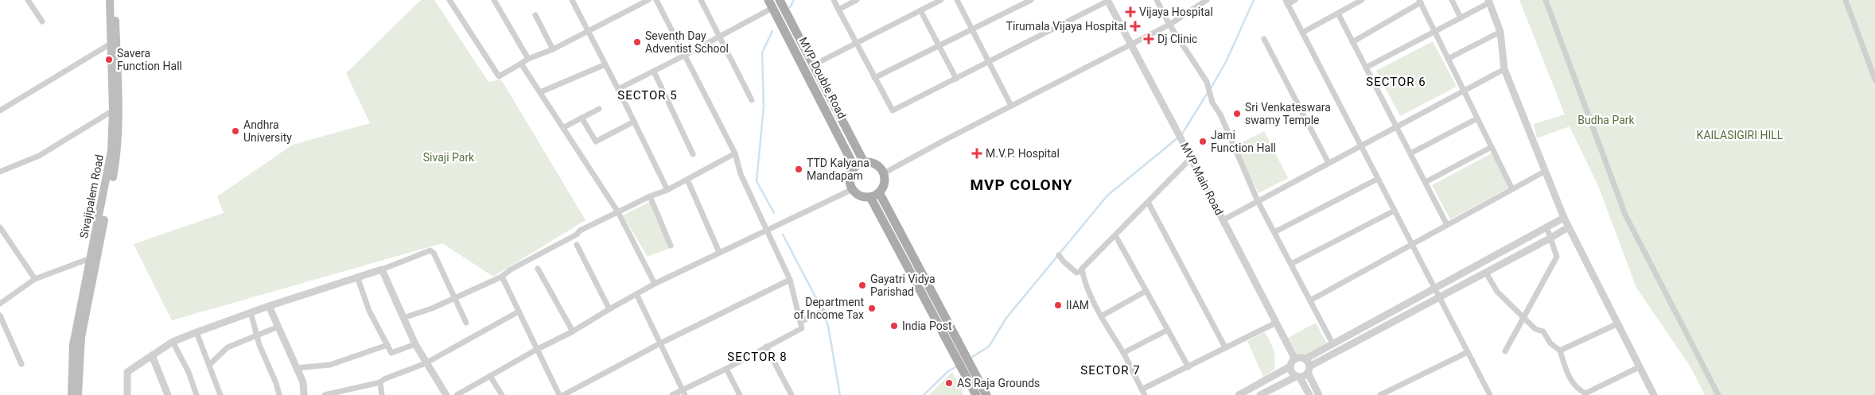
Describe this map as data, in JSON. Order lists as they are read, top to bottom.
{
  "streets": {
    "main road": ["MVP Double Road", "Sivajipalem Road"],
    "street": ["MVP Main Road"]
  },
  "districts": [
    "SECTOR 6",
    "SECTOR 5",
    "MVP COLONY",
    "SECTOR 8",
    "SECTOR 7"
  ],
  "parks": ["Budha Park", "KAILASIGIRI HILL", "Sivaji Park"],
  "places": {
    "health": [
      "Vijaya Hospital",
      "Tirumala Vijaya Hospital",
      "Dj Clinic",
      "M.V.P. Hospital"
    ],
    "other": [
      "Seventh Day Adventist School",
      "Savera Function Hall",
      "Sri Venkateswara swamy Temple",
      "Andhra University",
      "Jami Function Hall",
      "TTD Kalyana Mandapam",
      "Gayatri Vidya Parishad",
      "IIAM",
      "Department of Income Tax",
      "India Post",
      "AS Raja Grounds"
    ]
  }
}
